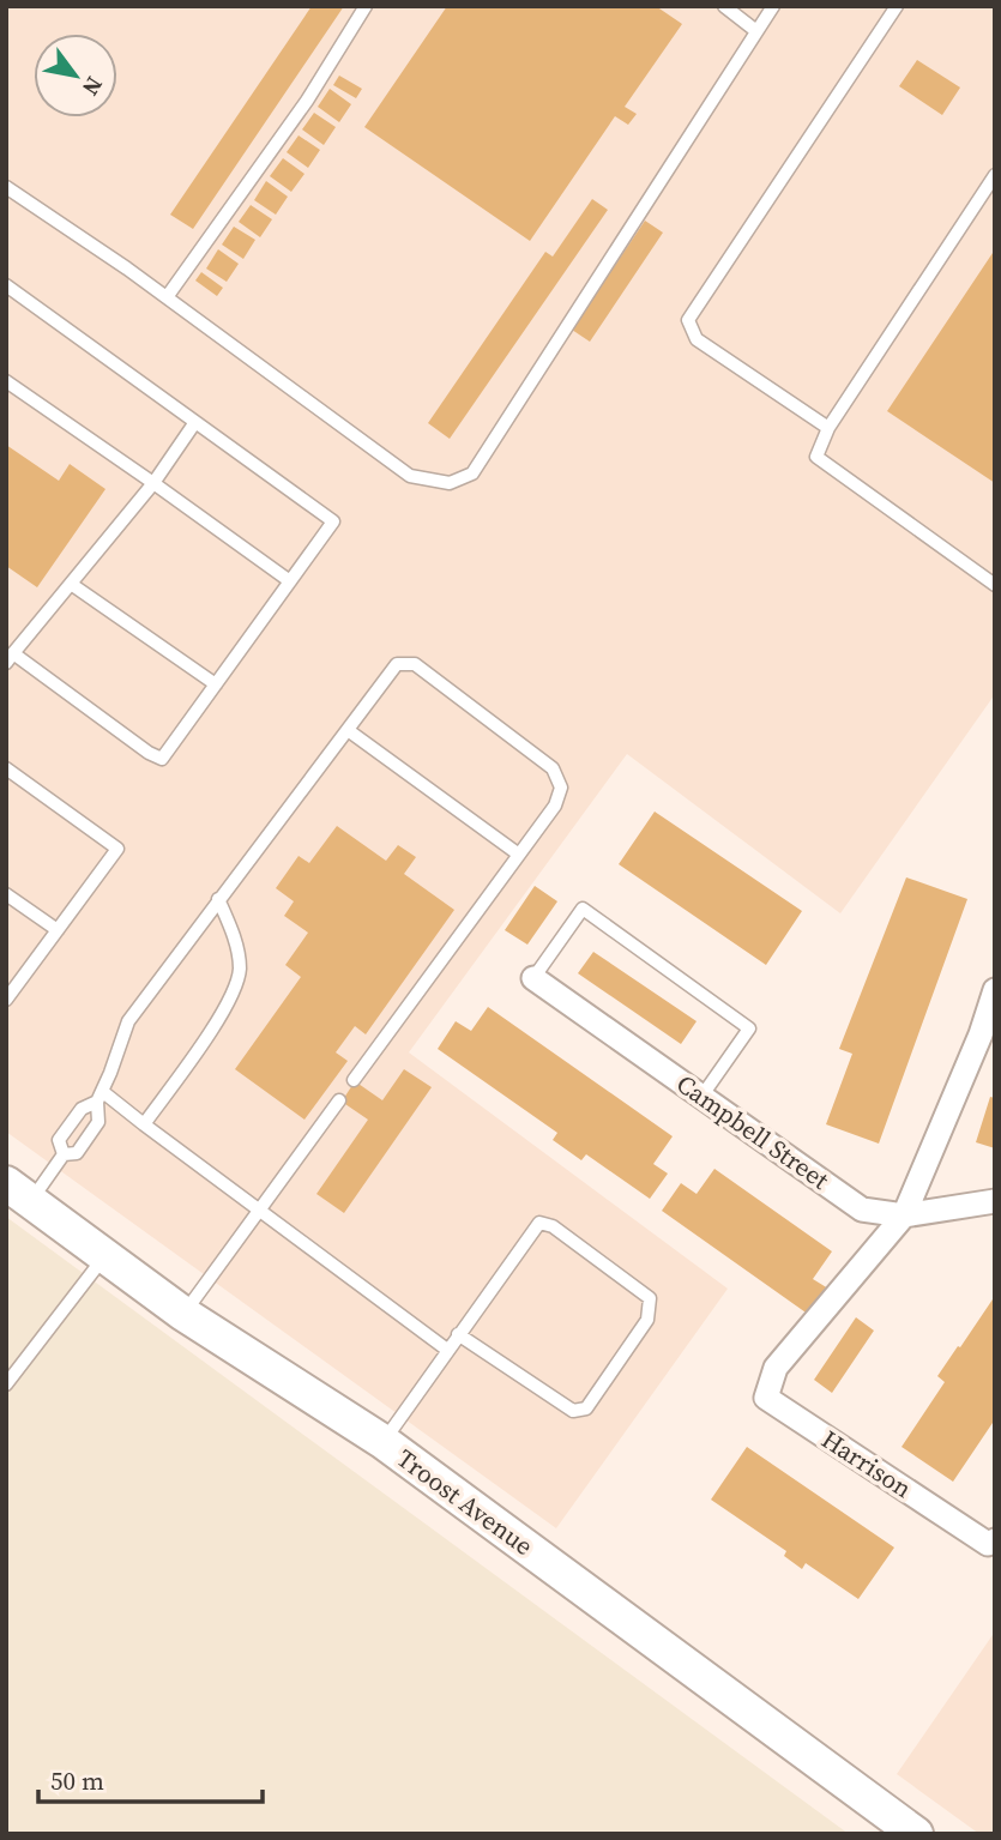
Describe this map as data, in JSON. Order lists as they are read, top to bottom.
{
  "streets": {
    "main road": ["Troost Avenue"],
    "street": ["Campbell Street", "Harrison"]
  },
  "crossings": [
    ["Campbell Street", "Harrison"]
  ],
  "scale_bar": "50 m",
  "north": "bottom right"
}
